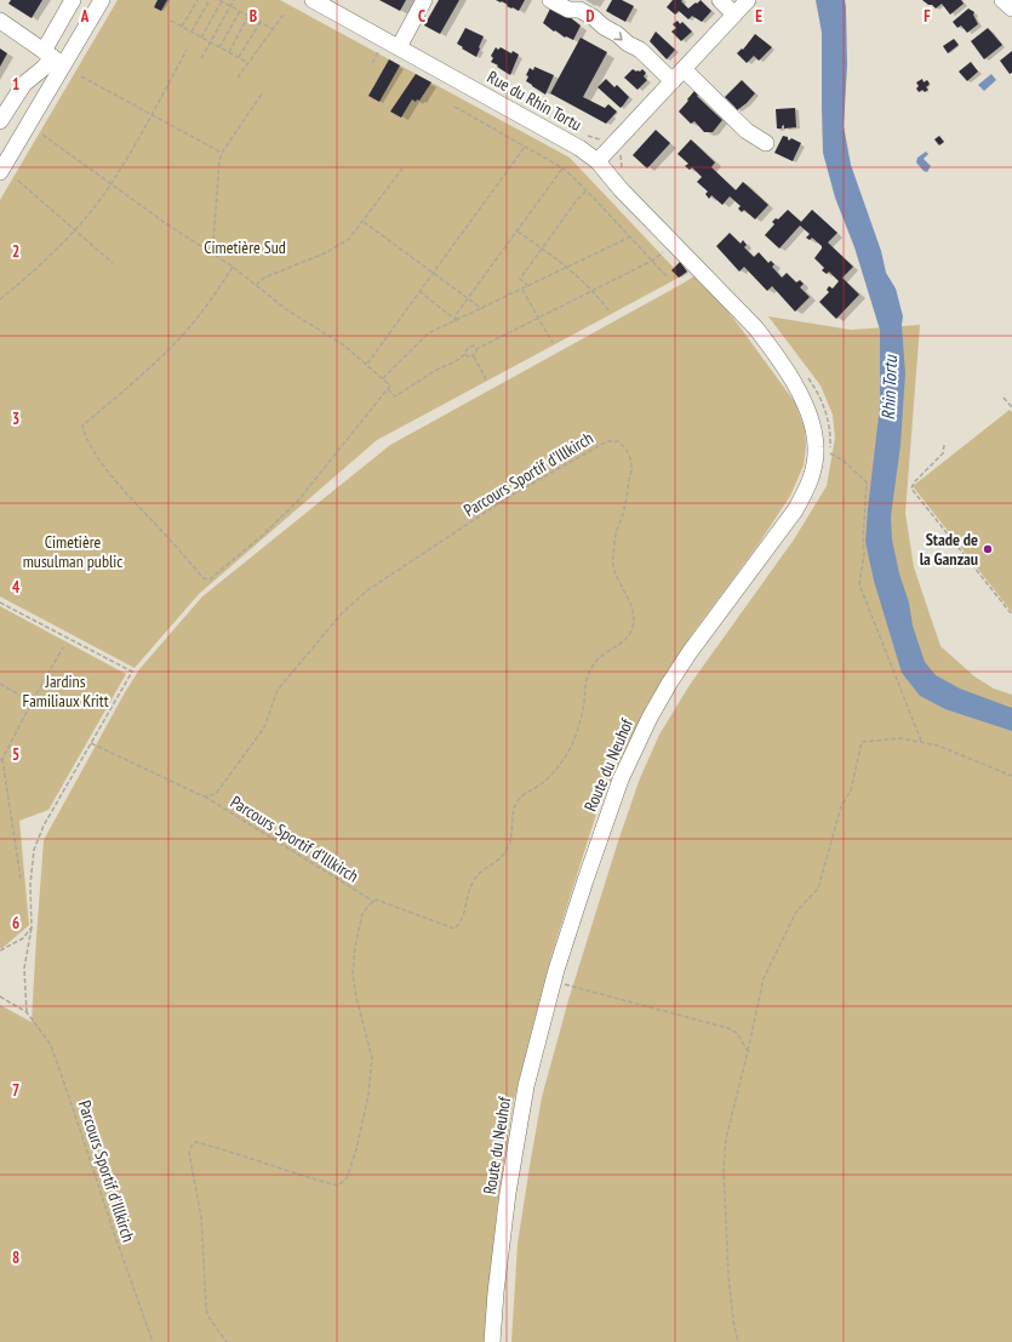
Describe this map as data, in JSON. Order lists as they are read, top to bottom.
{
  "streets": {
    "street": ["Rue du Rhin Tortu", "Route du Neuhof"],
    "path": ["Parcours Sportif d'Illkirch", "Parcours Sportif d’Illkirch"]
  },
  "crossings": [
    ["Rue du Rhin Tortu", "Route du Neuhof"],
    ["Parcours Sportif d'Illkirch", "Parcours Sportif d’Illkirch"]
  ],
  "water": ["Rhin Tortu"],
  "parks": ["Cimetière Sud", "Cimetière musulman public", "Jardins Familiaux Kritt"],
  "places": ["Stade de la Ganzau"],
  "grid": {
    "columns": [
      "A",
      "B",
      "C",
      "D",
      "E",
      "F"
    ],
    "rows": [
      "1",
      "2",
      "3",
      "4",
      "5",
      "6",
      "7",
      "8"
    ]
  }
}
